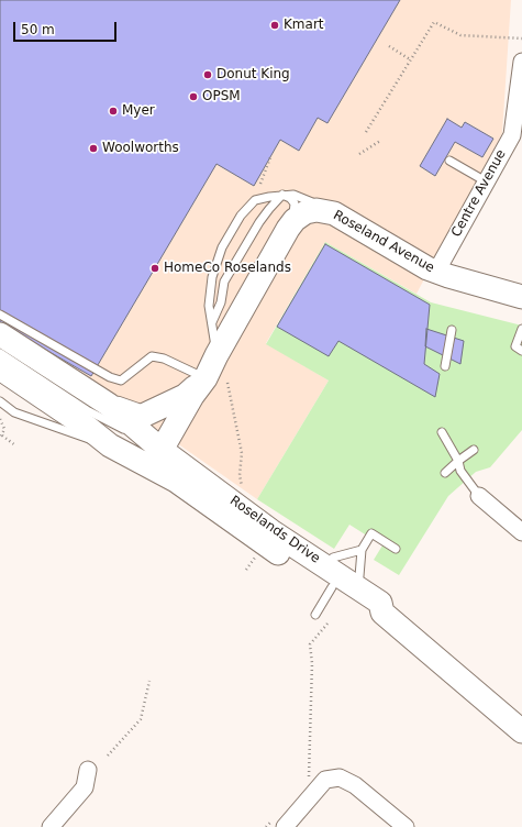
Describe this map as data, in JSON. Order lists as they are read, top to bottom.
{
  "streets": {
    "street": ["Centre Avenue", "Roseland Avenue", "Roselands Drive"]
  },
  "crossings": [
    ["Centre Avenue", "Roseland Avenue"],
    ["Roseland Avenue", "Roselands Drive"]
  ],
  "places": [
    "Kmart",
    "Donut King",
    "OPSM",
    "Myer",
    "Woolworths",
    "HomeCo Roselands"
  ],
  "scale_bar": "50 m"
}
